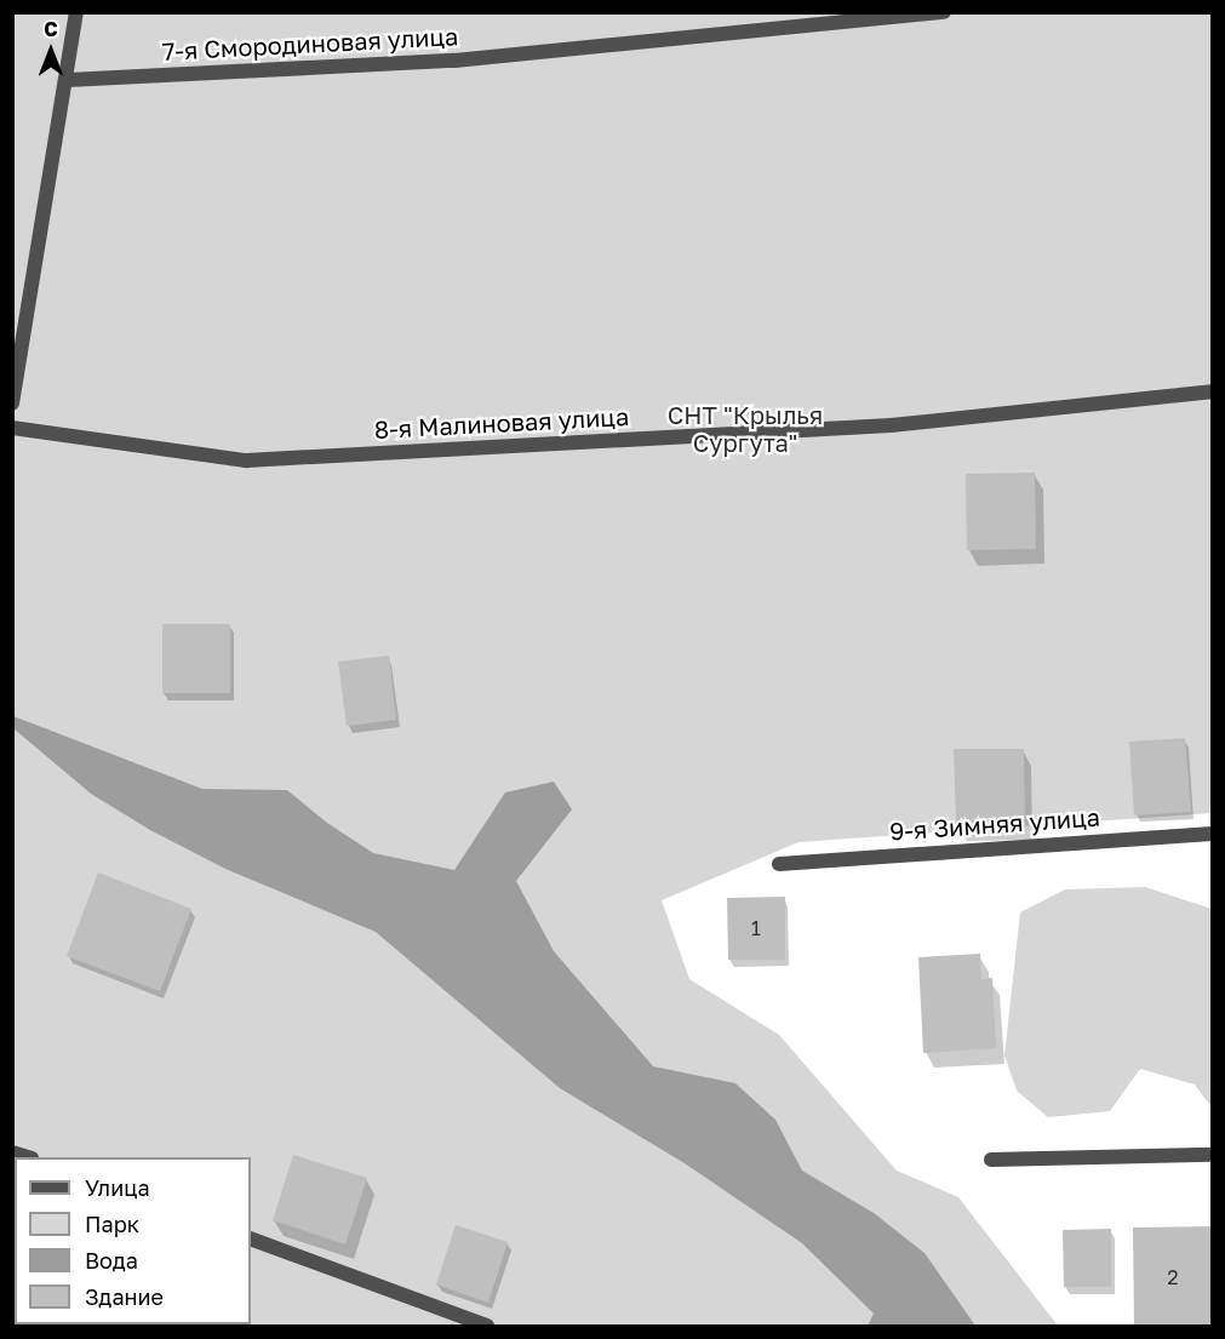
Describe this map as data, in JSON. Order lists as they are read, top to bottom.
{
  "streets": {
    "street": ["7-я Смородиновая улица", "8-я Малиновая улица", "9-я Зимняя улица"]
  },
  "parks": ["CНТ \"Крылья Сургута\""],
  "house_numbers": ["1", "2"],
  "legend": [
    "Улица",
    "Парк",
    "Вода",
    "Здание"
  ],
  "north": "top"
}
